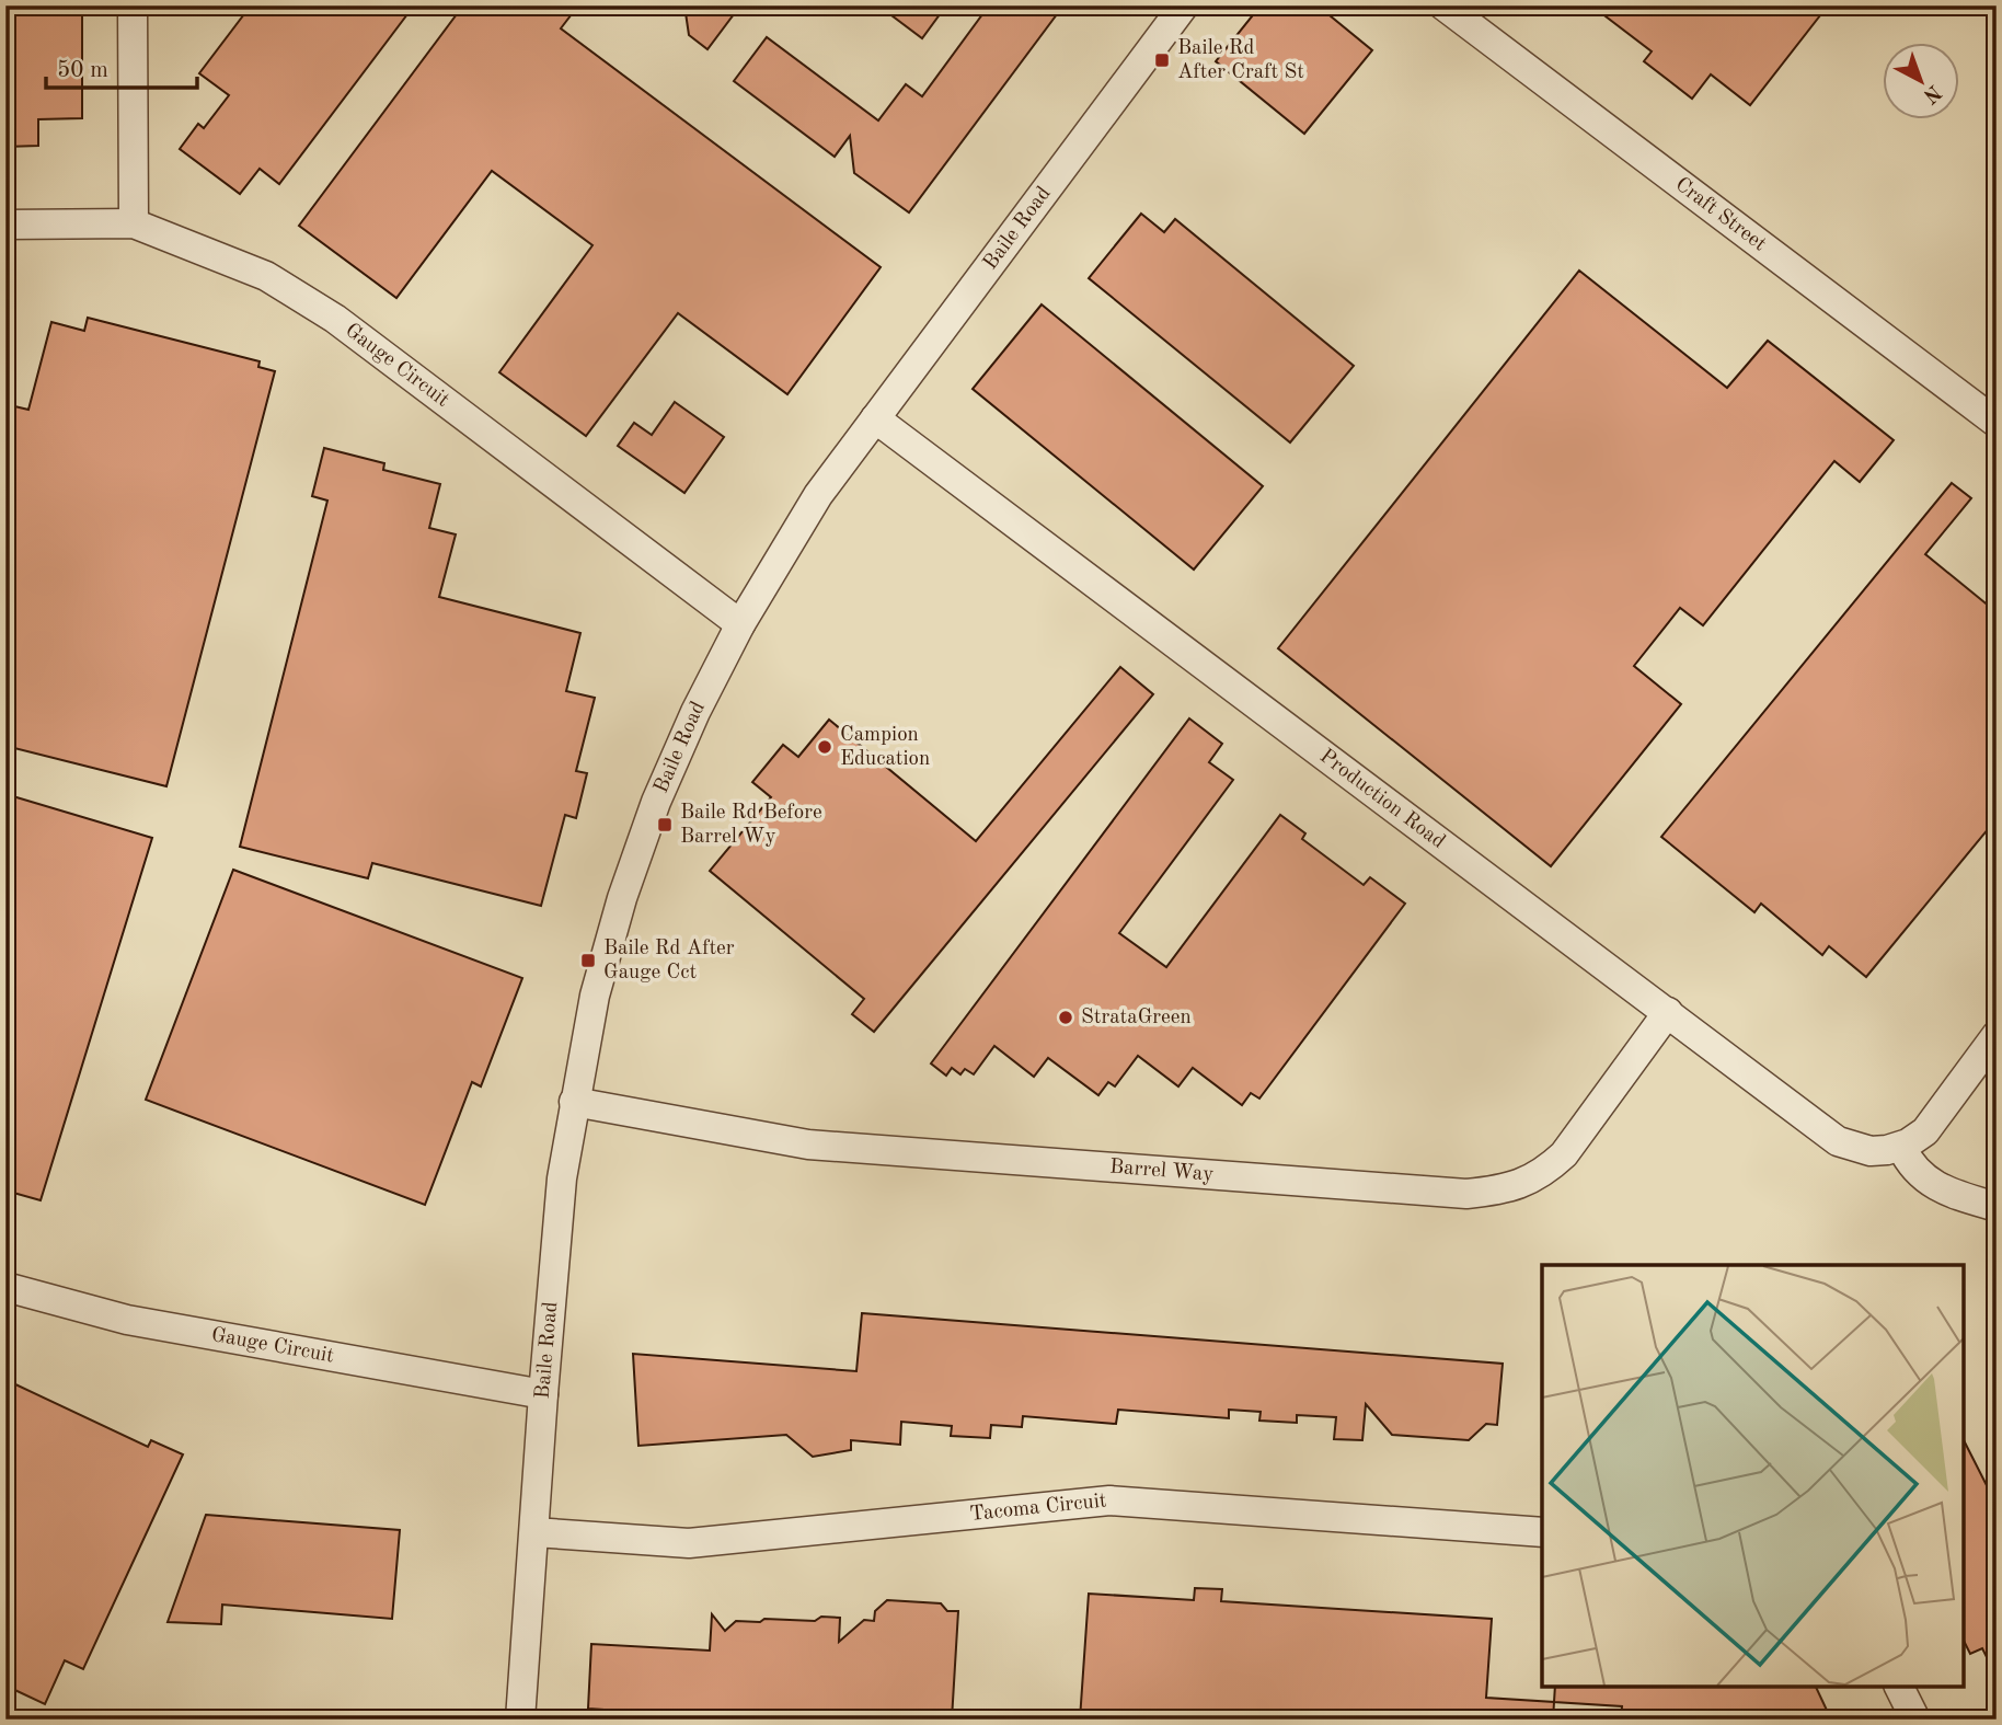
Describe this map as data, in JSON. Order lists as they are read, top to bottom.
{
  "streets": {
    "street": [
      "Craft Street",
      "Baile Road",
      "Gauge Circuit",
      "Production Road",
      "Barrel Way",
      "Tacoma Circuit"
    ]
  },
  "crossings": [
    ["Baile Road", "Gauge Circuit"],
    ["Baile Road", "Production Road"],
    ["Baile Road", "Barrel Way"],
    ["Baile Road", "Tacoma Circuit"],
    ["Production Road", "Barrel Way"]
  ],
  "places": {
    "transit": ["Baile Rd After Craft St", "Baile Rd Before Barrel Wy", "Baile Rd After Gauge Cct"],
    "other": ["Campion Education", "StrataGreen"]
  },
  "scale_bar": "50 m",
  "north": "bottom right"
}
